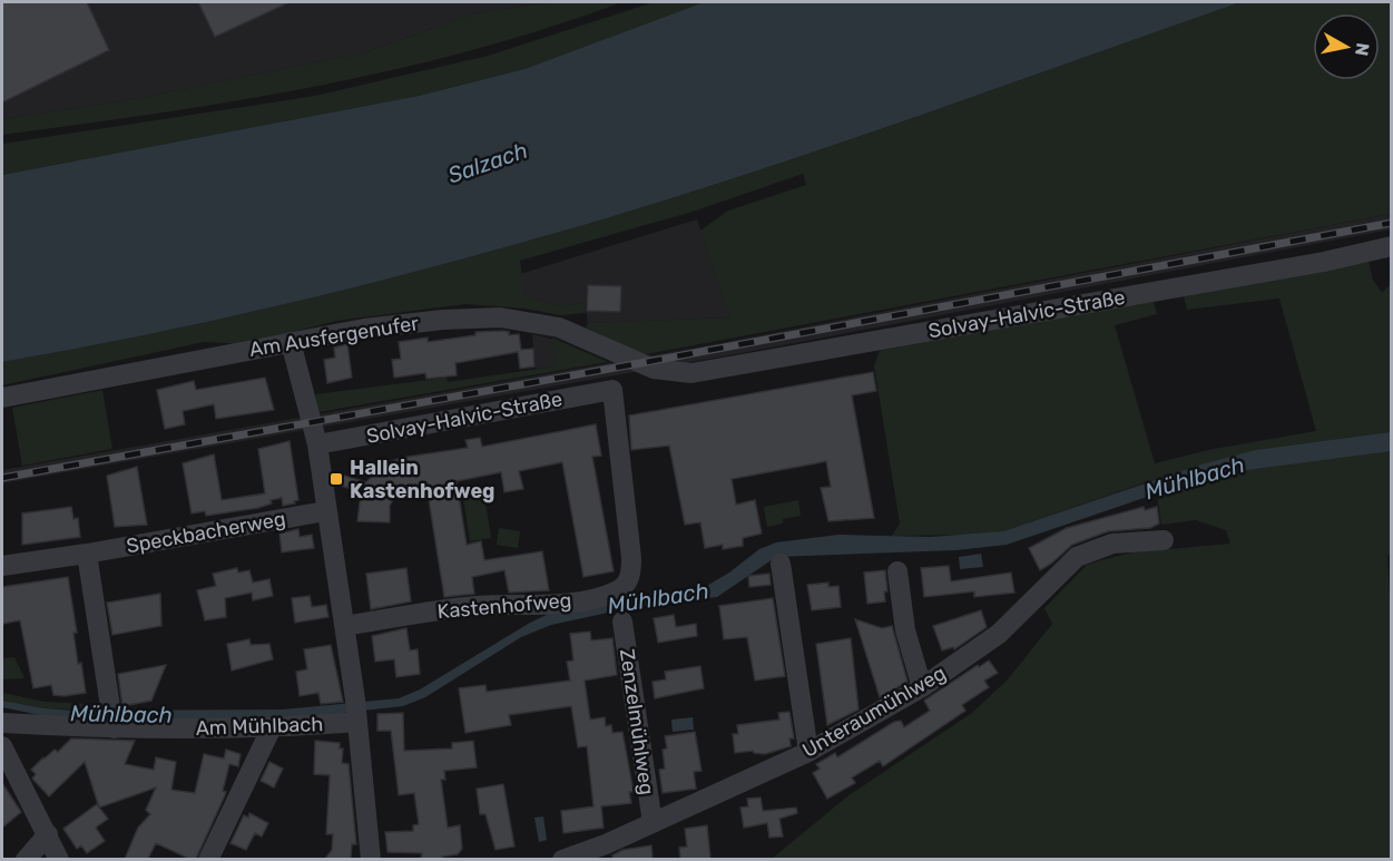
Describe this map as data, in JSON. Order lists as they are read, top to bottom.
{
  "streets": {
    "street": [
      "Solvay-Halvic-Straße",
      "Am Ausfergenufer",
      "Speckbacherweg",
      "Kastenhofweg",
      "Unteraumühlweg",
      "Zenzelmühlweg",
      "Am Mühlbach"
    ]
  },
  "crossings": [
    ["Solvay-Halvic-Straße", "Am Ausfergenufer"],
    ["Solvay-Halvic-Straße", "Kastenhofweg"],
    ["Unteraumühlweg", "Zenzelmühlweg"]
  ],
  "water": ["Salzach", "Mühlbach"],
  "places": {
    "transit": ["Hallein Kastenhofweg"]
  },
  "north": "right"
}
